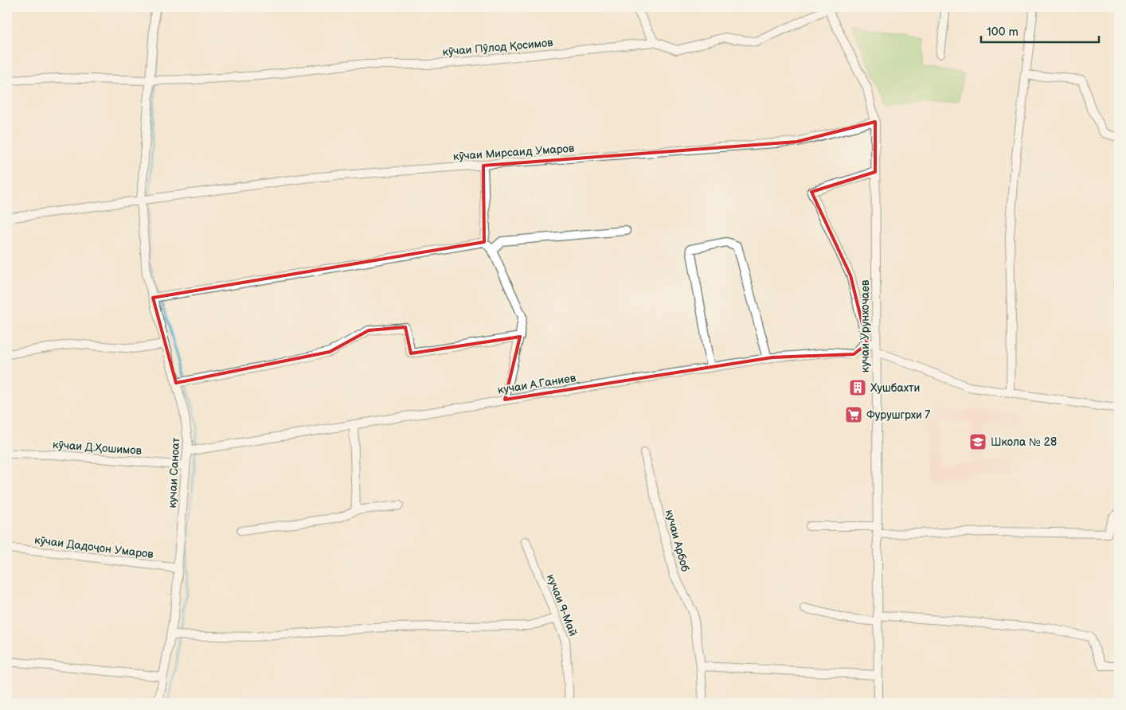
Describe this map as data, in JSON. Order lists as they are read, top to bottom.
{
  "streets": {
    "street": [
      "кӯчаи Пӯлод Қосимов",
      "кӯчаи Мирсаид Умаров",
      "кучаи Урунхочаев",
      "кучаи А.Ганиев",
      "кӯчаи Д.Ҳошимов",
      "кучаи Саноат",
      "кучаи Арбоб",
      "кӯчаи Дадоҷон Умаров",
      "кучаи 9-Май"
    ]
  },
  "crossings": [
    ["кӯчаи Пӯлод Қосимов", "кучаи Урунхочаев"],
    ["кӯчаи Пӯлод Қосимов", "кучаи Саноат"],
    ["кӯчаи Мирсаид Умаров", "кучаи Урунхочаев"],
    ["кӯчаи Мирсаид Умаров", "кучаи Саноат"],
    ["кучаи Урунхочаев", "кучаи А.Ганиев"],
    ["кучаи А.Ганиев", "кучаи Саноат"],
    ["кӯчаи Д.Ҳошимов", "кучаи Саноат"],
    ["кучаи Саноат", "кӯчаи Дадоҷон Умаров"]
  ],
  "places": {
    "building": ["Хушбахти"],
    "supermarket": ["Фурушгрхи 7"],
    "school or university": ["Школа № 28"]
  },
  "scale_bar": "100 m"
}
